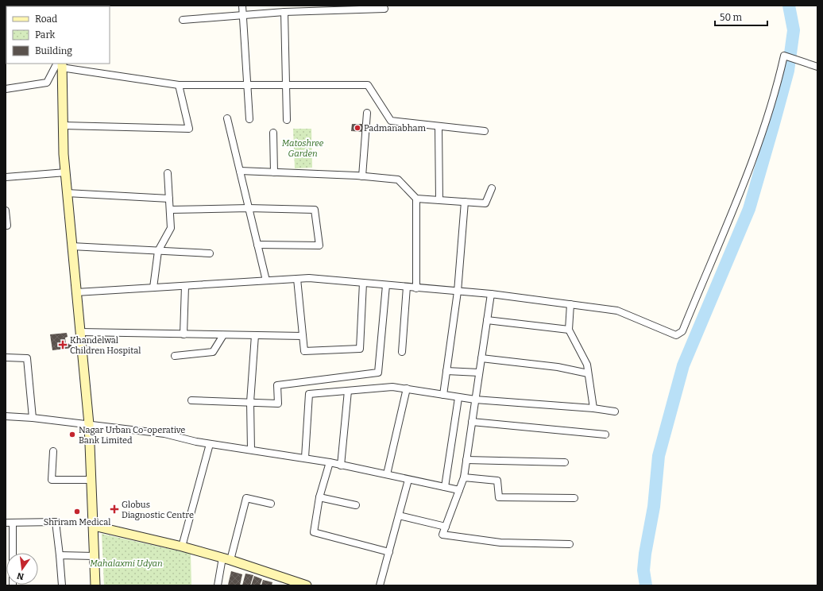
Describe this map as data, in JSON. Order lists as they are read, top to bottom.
{
  "parks": ["Matoshree Garden", "Mahalaxmi Udyan"],
  "places": {
    "other": ["Padmanabham", "Nagar Urban Co-operative Bank Limited", "Shriram Medical"],
    "health": ["Khandelwal Children Hospital", "Globus Diagnostic Centre"]
  },
  "legend": ["Road", "Park", "Building"],
  "scale_bar": "50 m",
  "north": "bottom"
}
